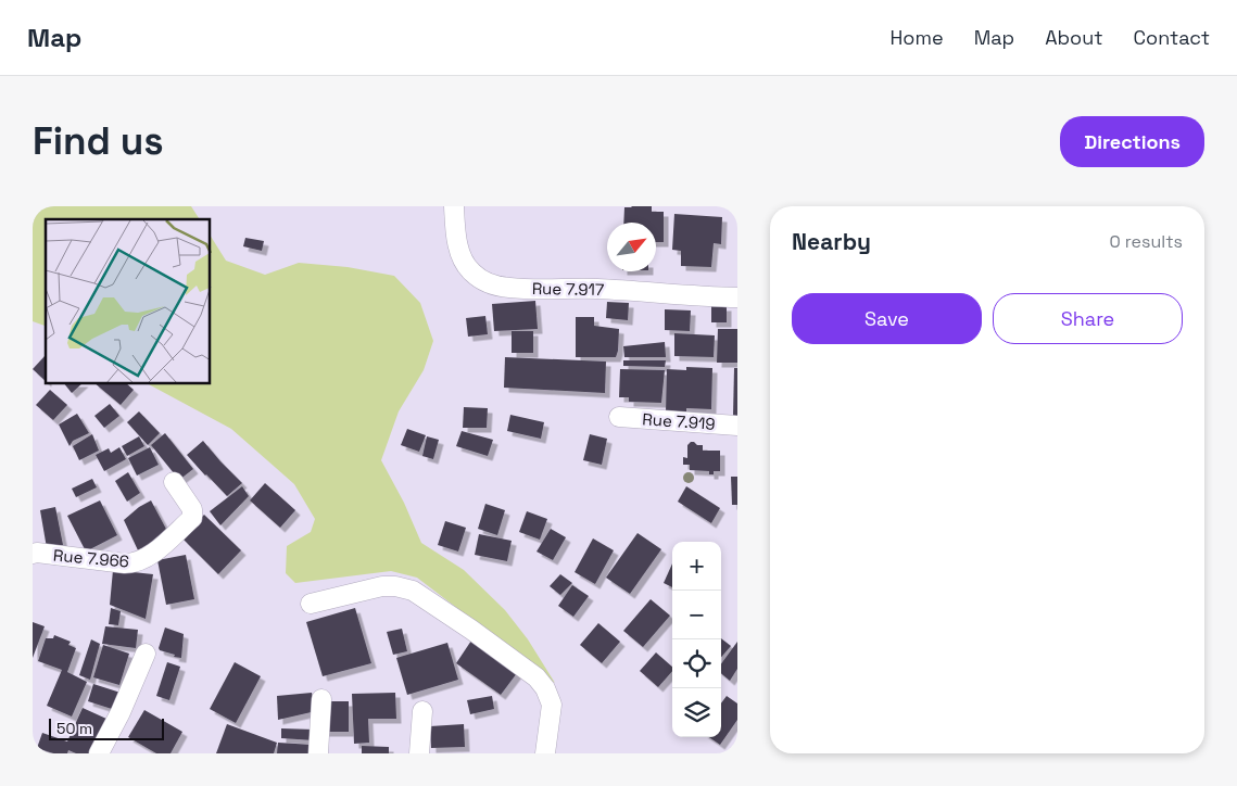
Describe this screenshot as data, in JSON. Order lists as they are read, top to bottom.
{
  "streets": {
    "street": ["Rue 7.917", "Rue 7.919", "Rue 7.966"]
  },
  "scale_bar": "50 m",
  "north": "top right",
  "page": {
    "header": "Map",
    "nav": [
      "Home",
      "Map",
      "About",
      "Contact"
    ],
    "buttons": [
      "Directions",
      ["Save", "Share"]
    ],
    "title": "Find us",
    "heading": ["Nearby", "0 results"],
    "map_buttons": ["+", "−"],
    "scale": "50 m"
  }
}
